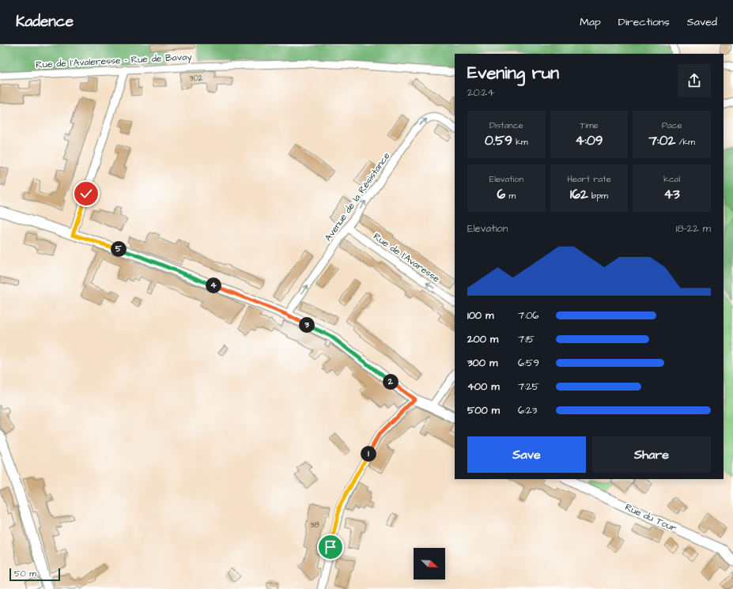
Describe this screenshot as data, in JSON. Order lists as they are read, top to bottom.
{
  "streets": {
    "street": [
      "Rue de l'Avaleresse - Rue de Bavay",
      "Avenue de la Résistance",
      "Rue de l'Avaresse",
      "Rue du Tour"
    ]
  },
  "crossings": [
    ["Avenue de la Résistance", "Rue de l'Avaresse"]
  ],
  "one_way": ["Avenue de la Résistance", "Rue de l'Avaresse"],
  "house_numbers": ["302", "38"],
  "scale_bar": "50 m",
  "north": "bottom right",
  "page": {
    "header": "Kadence",
    "nav": ["Map", "Directions", "Saved"],
    "heading": ["Evening run", "20:24"],
    "stats": [
      ["Distance", "0.59 km"],
      ["Time", "4:09"],
      ["Pace", "7:02 /km"],
      ["Elevation", "6 m"],
      ["Heart rate", "162 bpm"],
      ["kcal", "43"]
    ],
    "chart": ["Elevation", "18–22 m"],
    "pins": [
      "5",
      "4",
      "3",
      "2",
      "1"
    ],
    "list": [
      {
        "name": "100 m",
        "note": "7:06"
      },
      {
        "name": "200 m",
        "note": "7:15"
      },
      {
        "name": "300 m",
        "note": "6:59"
      },
      {
        "name": "400 m",
        "note": "7:25"
      },
      {
        "name": "500 m",
        "note": "6:23"
      }
    ],
    "buttons": ["Save", "Share"],
    "scale": "50 m"
  }
}
